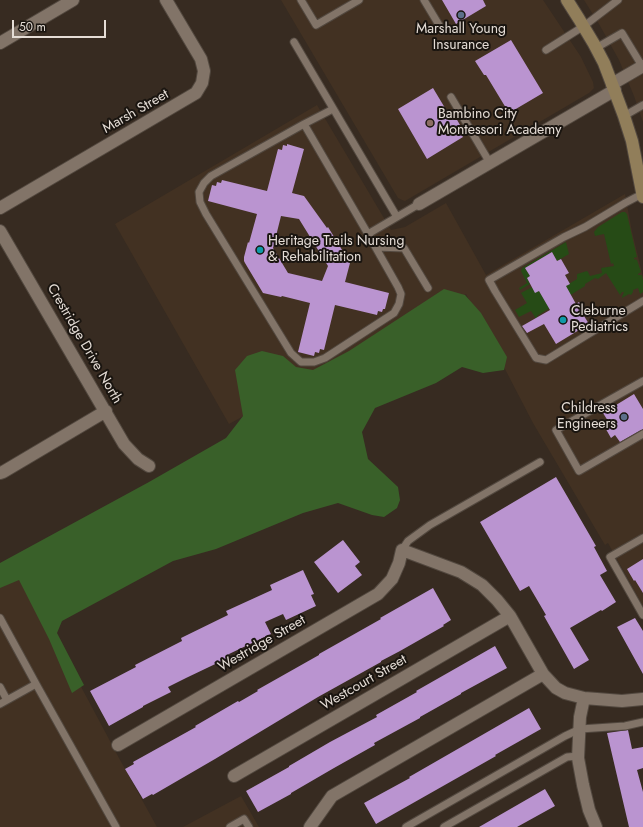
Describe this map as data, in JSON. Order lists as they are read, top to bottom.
{
  "streets": {
    "street": [
      "Marsh Street",
      "Crestridge Drive North",
      "Westridge Street",
      "Westcourt Street"
    ]
  },
  "places": [
    "Marshall Young Insurance",
    "Bambino City Montessori Academy",
    "Heritage Trails Nursing & Rehabilitation",
    "Cleburne Pediatrics",
    "Childress Engineers"
  ],
  "scale_bar": "50 m"
}
